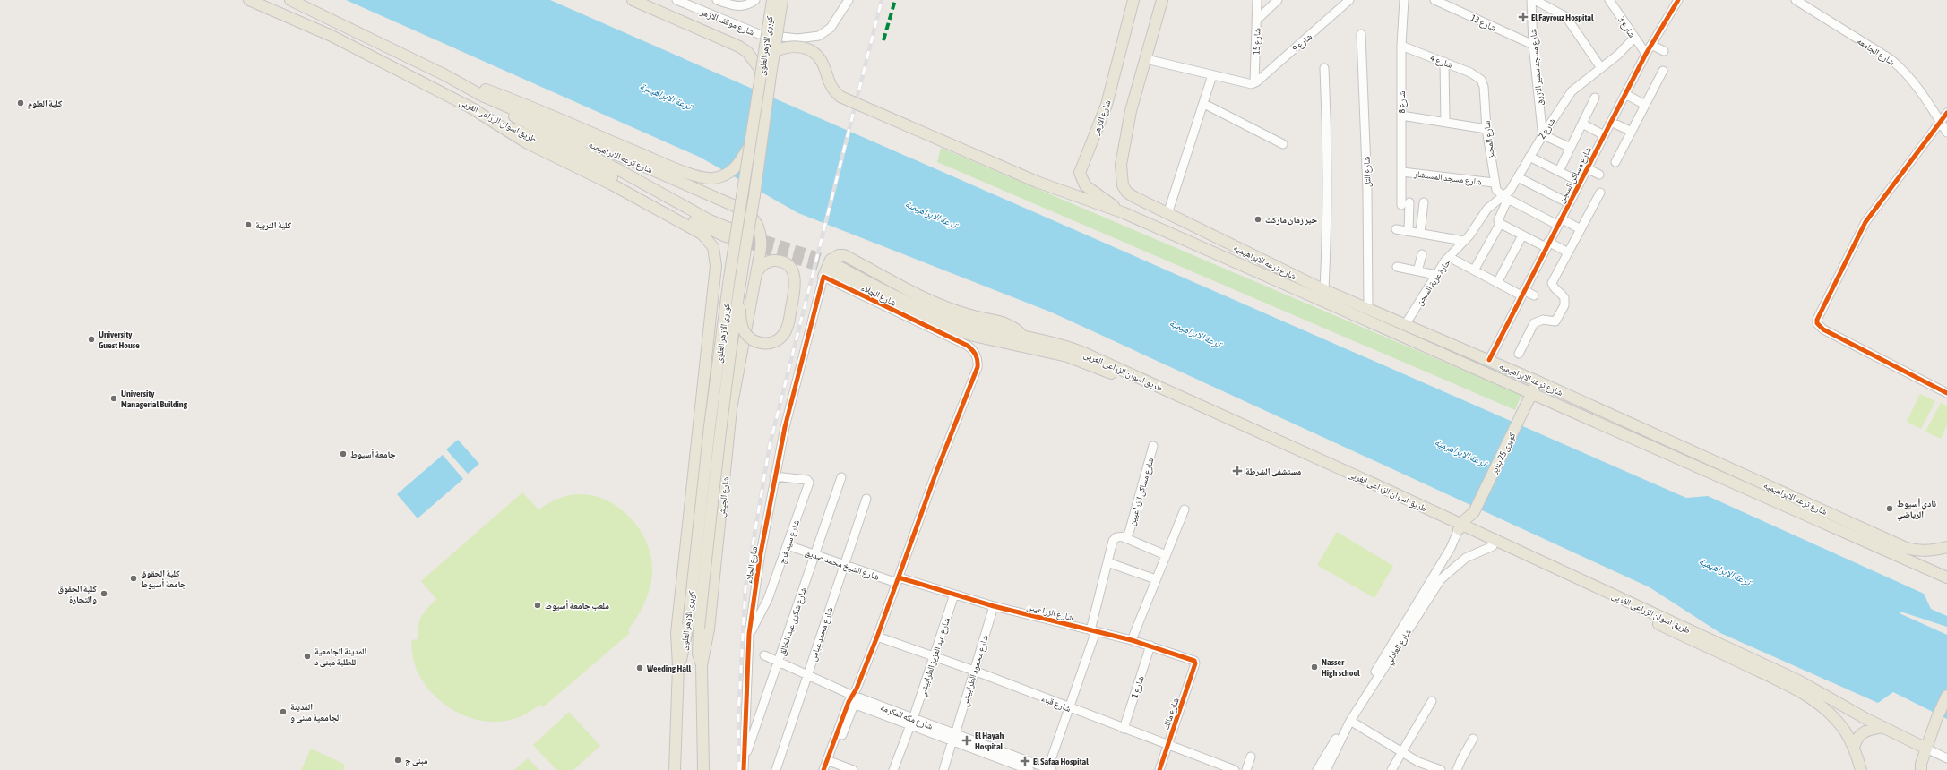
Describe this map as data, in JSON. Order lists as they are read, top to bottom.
{
  "streets": {
    "main road": [
      "كوبرى الازهر العلوى",
      "شارع الازهر",
      "طريق اسوان الزراعى الغربى",
      "شارع ترعه الابراهيميه",
      "كوبرى 25 يناير",
      "شارع الجيش"
    ],
    "street": [
      "شارع موقف الازهر",
      "شارع 13",
      "شارع 3",
      "شارع 15",
      "شارع 9",
      "شارع الجامعه",
      "شارع 4",
      "شارع مسجد سمير الازرق",
      "شارع 8",
      "شارع 2",
      "شارع المخبز",
      "شارع التل",
      "شارع مساكن السجن",
      "شارع مسجد المستشار",
      "حارة عزبة السجن",
      "شارع الجلاء",
      "شارع مساكن الزراعيين",
      "شارع سيد فرج",
      "شارع الشيخ محمد صديق",
      "شارع الزراعيين",
      "شارع شكرى عبد الخالق",
      "شارع محمد عباس",
      "شارع العادلي",
      "شارع عبد العزيز الطرابيشي",
      "شارع محمود الطرابيشي",
      "شارع 1",
      "شارع قباء",
      "شارع مالك",
      "شارع مكه المكرمة"
    ]
  },
  "crossings": [
    ["شارع 13", "شارع مسجد سمير الازرق"],
    ["شارع 3", "شارع 2"],
    ["شارع 3", "شارع مساكن السجن"],
    ["شارع 15", "شارع 9"],
    ["كوبرى الازهر العلوى", "شارع الجيش"],
    ["شارع 4", "شارع 8"],
    ["شارع 4", "شارع المخبز"],
    ["شارع مسجد سمير الازرق", "شارع 2"],
    ["شارع 8", "شارع مسجد المستشار"],
    ["شارع الازهر", "شارع ترعه الابراهيميه"],
    ["طريق اسوان الزراعى الغربى", "شارع ترعه الابراهيميه"],
    ["طريق اسوان الزراعى الغربى", "شارع الجلاء"],
    ["طريق اسوان الزراعى الغربى", "كوبرى 25 يناير"],
    ["طريق اسوان الزراعى الغربى", "شارع العادلي"],
    ["شارع 2", "شارع المخبز"],
    ["شارع 2", "حارة عزبة السجن"],
    ["شارع المخبز", "شارع مسجد المستشار"],
    ["شارع المخبز", "حارة عزبة السجن"],
    ["شارع ترعه الابراهيميه", "شارع التل"],
    ["شارع ترعه الابراهيميه", "شارع مساكن السجن"],
    ["شارع ترعه الابراهيميه", "حارة عزبة السجن"],
    ["شارع ترعه الابراهيميه", "كوبرى 25 يناير"],
    ["شارع ترعه الابراهيميه", "شارع الجيش"],
    ["شارع الجلاء", "شارع سيد فرج"],
    ["شارع الجلاء", "شارع الشيخ محمد صديق"],
    ["شارع الجلاء", "شارع الزراعيين"],
    ["شارع الجلاء", "شارع شكرى عبد الخالق"],
    ["شارع الجلاء", "شارع قباء"],
    ["شارع الجلاء", "شارع مكه المكرمة"],
    ["كوبرى 25 يناير", "شارع العادلي"],
    ["شارع مساكن الزراعيين", "شارع الزراعيين"],
    ["شارع مساكن الزراعيين", "شارع قباء"],
    ["شارع مساكن الزراعيين", "شارع مكه المكرمة"],
    ["شارع سيد فرج", "شارع الشيخ محمد صديق"],
    ["شارع الشيخ محمد صديق", "شارع الزراعيين"],
    ["شارع الشيخ محمد صديق", "شارع شكرى عبد الخالق"],
    ["شارع الشيخ محمد صديق", "شارع محمد عباس"],
    ["شارع الزراعيين", "شارع عبد العزيز الطرابيشي"],
    ["شارع الزراعيين", "شارع محمود الطرابيشي"],
    ["شارع الزراعيين", "شارع 1"],
    ["شارع الزراعيين", "شارع مالك"],
    ["شارع شكرى عبد الخالق", "شارع مكه المكرمة"],
    ["شارع محمد عباس", "شارع مكه المكرمة"],
    ["شارع عبد العزيز الطرابيشي", "شارع قباء"],
    ["شارع عبد العزيز الطرابيشي", "شارع مكه المكرمة"],
    ["شارع محمود الطرابيشي", "شارع قباء"],
    ["شارع محمود الطرابيشي", "شارع مكه المكرمة"],
    ["شارع 1", "شارع قباء"],
    ["شارع قباء", "شارع مالك"]
  ],
  "water": ["ترعة الابراهيمية"],
  "places": {
    "health": [
      "El Fayrouz Hospital",
      "مستشفى الشرطة",
      "El Hayah Hospital",
      "El Safaa Hospital"
    ],
    "other": [
      "كلية العلوم",
      "خير زمان ماركت",
      "كلية التربية",
      "University Guest House",
      "University Managerial Building",
      "جامعة أسيوط",
      "نادي أسيوط الرياضي",
      "كلية الحقوق جامعة أسيوط",
      "كلية الحقوق والتجارة",
      "ملعب جامعة أسيوط",
      "المدينة الجامعية للطلبة مبنى د",
      "Nasser High school",
      "Weeding Hall",
      "المدينة الجامعية مبنى و",
      "مبنى ج"
    ]
  }
}
